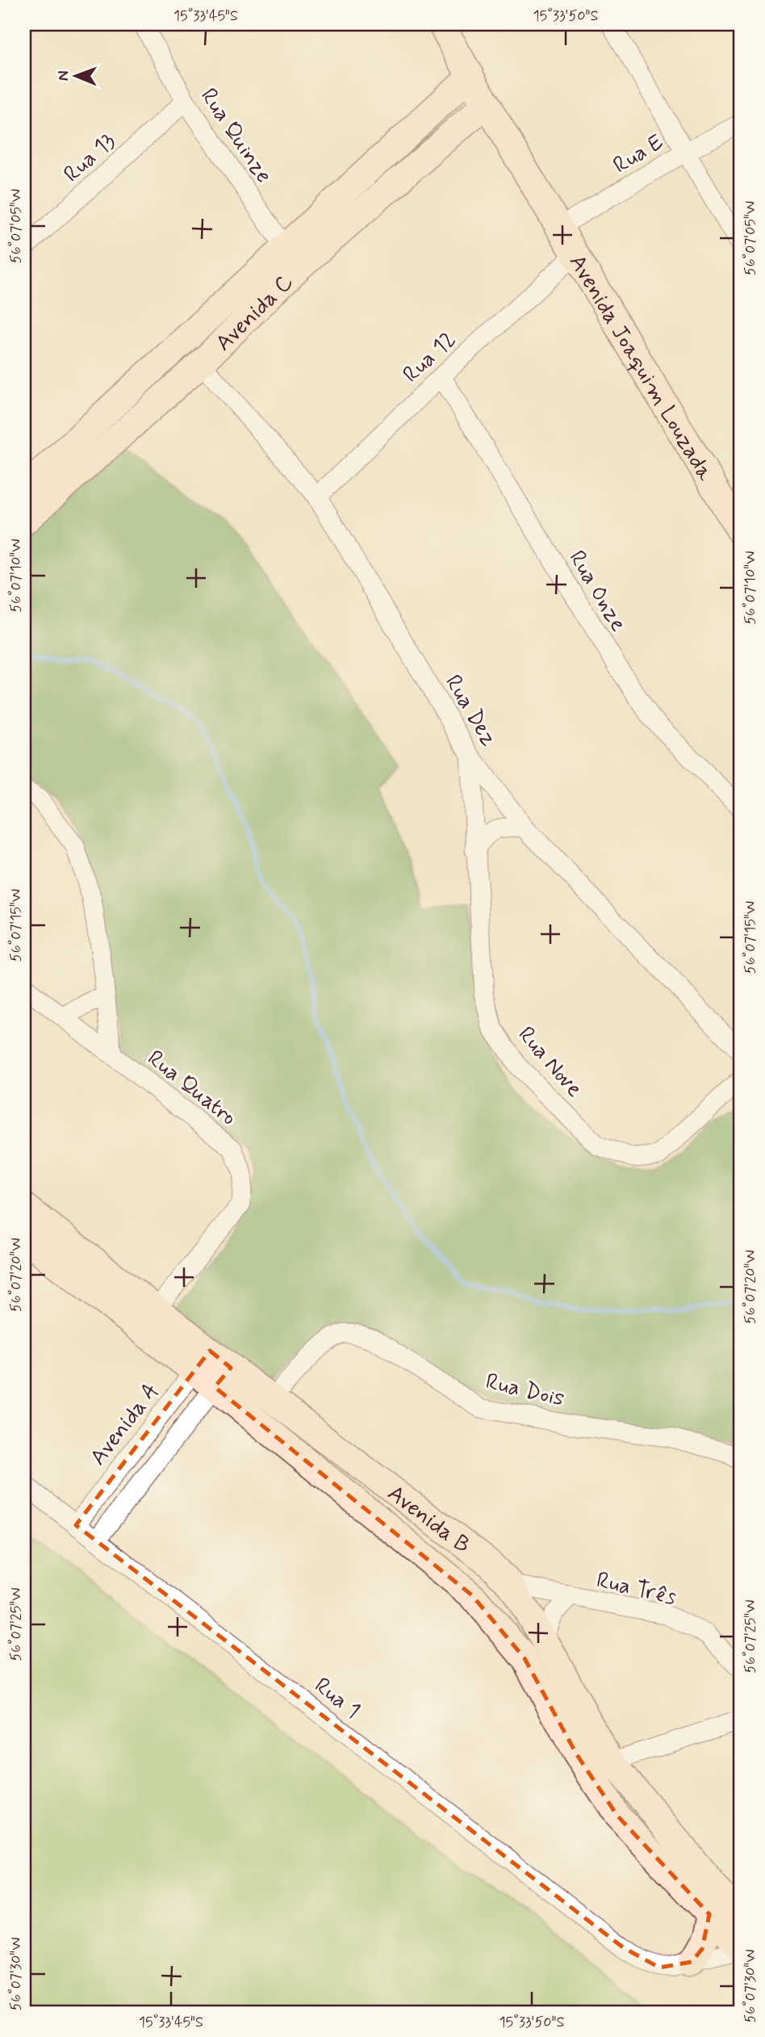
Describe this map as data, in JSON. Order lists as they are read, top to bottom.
{
  "streets": {
    "street": [
      "Rua Quinze",
      "Rua E",
      "Rua 13",
      "Avenida C",
      "Rua 12",
      "Avenida Joaquim Louzada",
      "Rua Onze",
      "Rua Dez",
      "Rua Nove",
      "Rua Quatro",
      "Rua Dois",
      "Avenida A",
      "Avenida B",
      "Rua Três",
      "Rua 1"
    ]
  },
  "crossings": [
    ["Rua Quinze", "Rua 13"],
    ["Rua Quinze", "Avenida C"],
    ["Rua E", "Avenida Joaquim Louzada"],
    ["Avenida C", "Avenida Joaquim Louzada"],
    ["Avenida C", "Rua Dez"],
    ["Rua 12", "Avenida Joaquim Louzada"],
    ["Rua 12", "Rua Onze"],
    ["Rua 12", "Rua Dez"],
    ["Rua Dez", "Rua Nove"],
    ["Rua Quatro", "Avenida B"],
    ["Rua Dois", "Avenida B"],
    ["Avenida A", "Avenida B"],
    ["Avenida A", "Rua 1"],
    ["Avenida B", "Rua Três"],
    ["Avenida B", "Rua 1"]
  ],
  "north": "left",
  "coordinates": [
    "15°33'45\"S",
    "15°33'50\"S",
    "56°07'05\"W",
    "56°07'10\"W",
    "56°07'15\"W",
    "56°07'20\"W",
    "56°07'25\"W",
    "56°07'30\"W"
  ]
}
